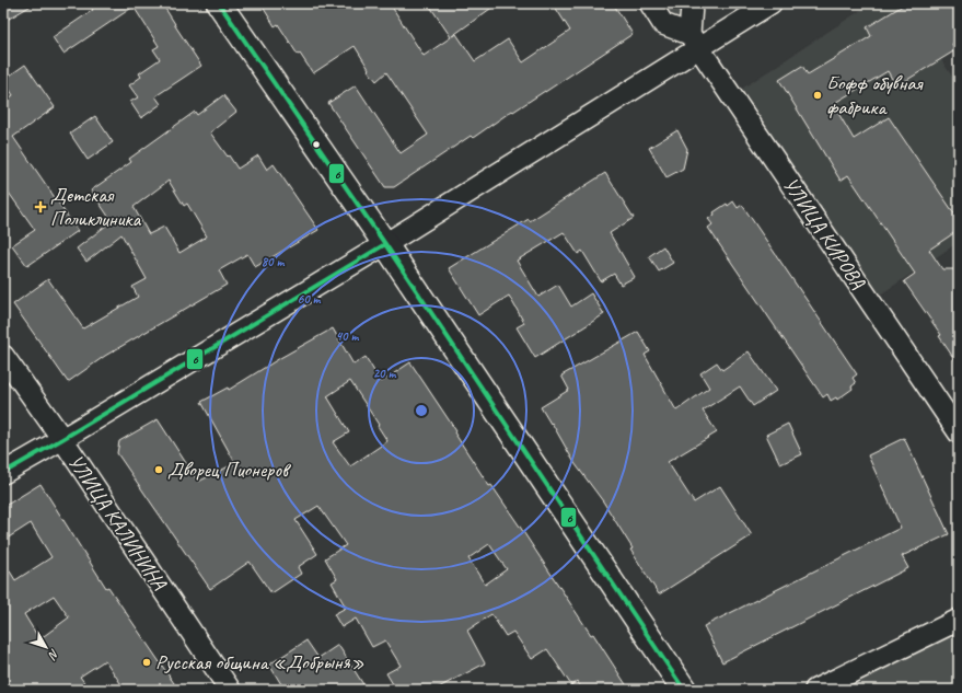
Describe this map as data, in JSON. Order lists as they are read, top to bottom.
{
  "streets": {
    "street": ["УЛИЦА КИРОВА", "УЛИЦА КАЛИНИНА"]
  },
  "places": {
    "other": ["Бофф обувная фабрика", "Дворец Пионеров", "Русская община «Добрыня»"],
    "health": ["Детская Поликлиника"]
  },
  "lines": ["transit line 6"],
  "north": "bottom right",
  "rings": [
    "80 m",
    "60 m",
    "40 m",
    "20 m"
  ]
}
